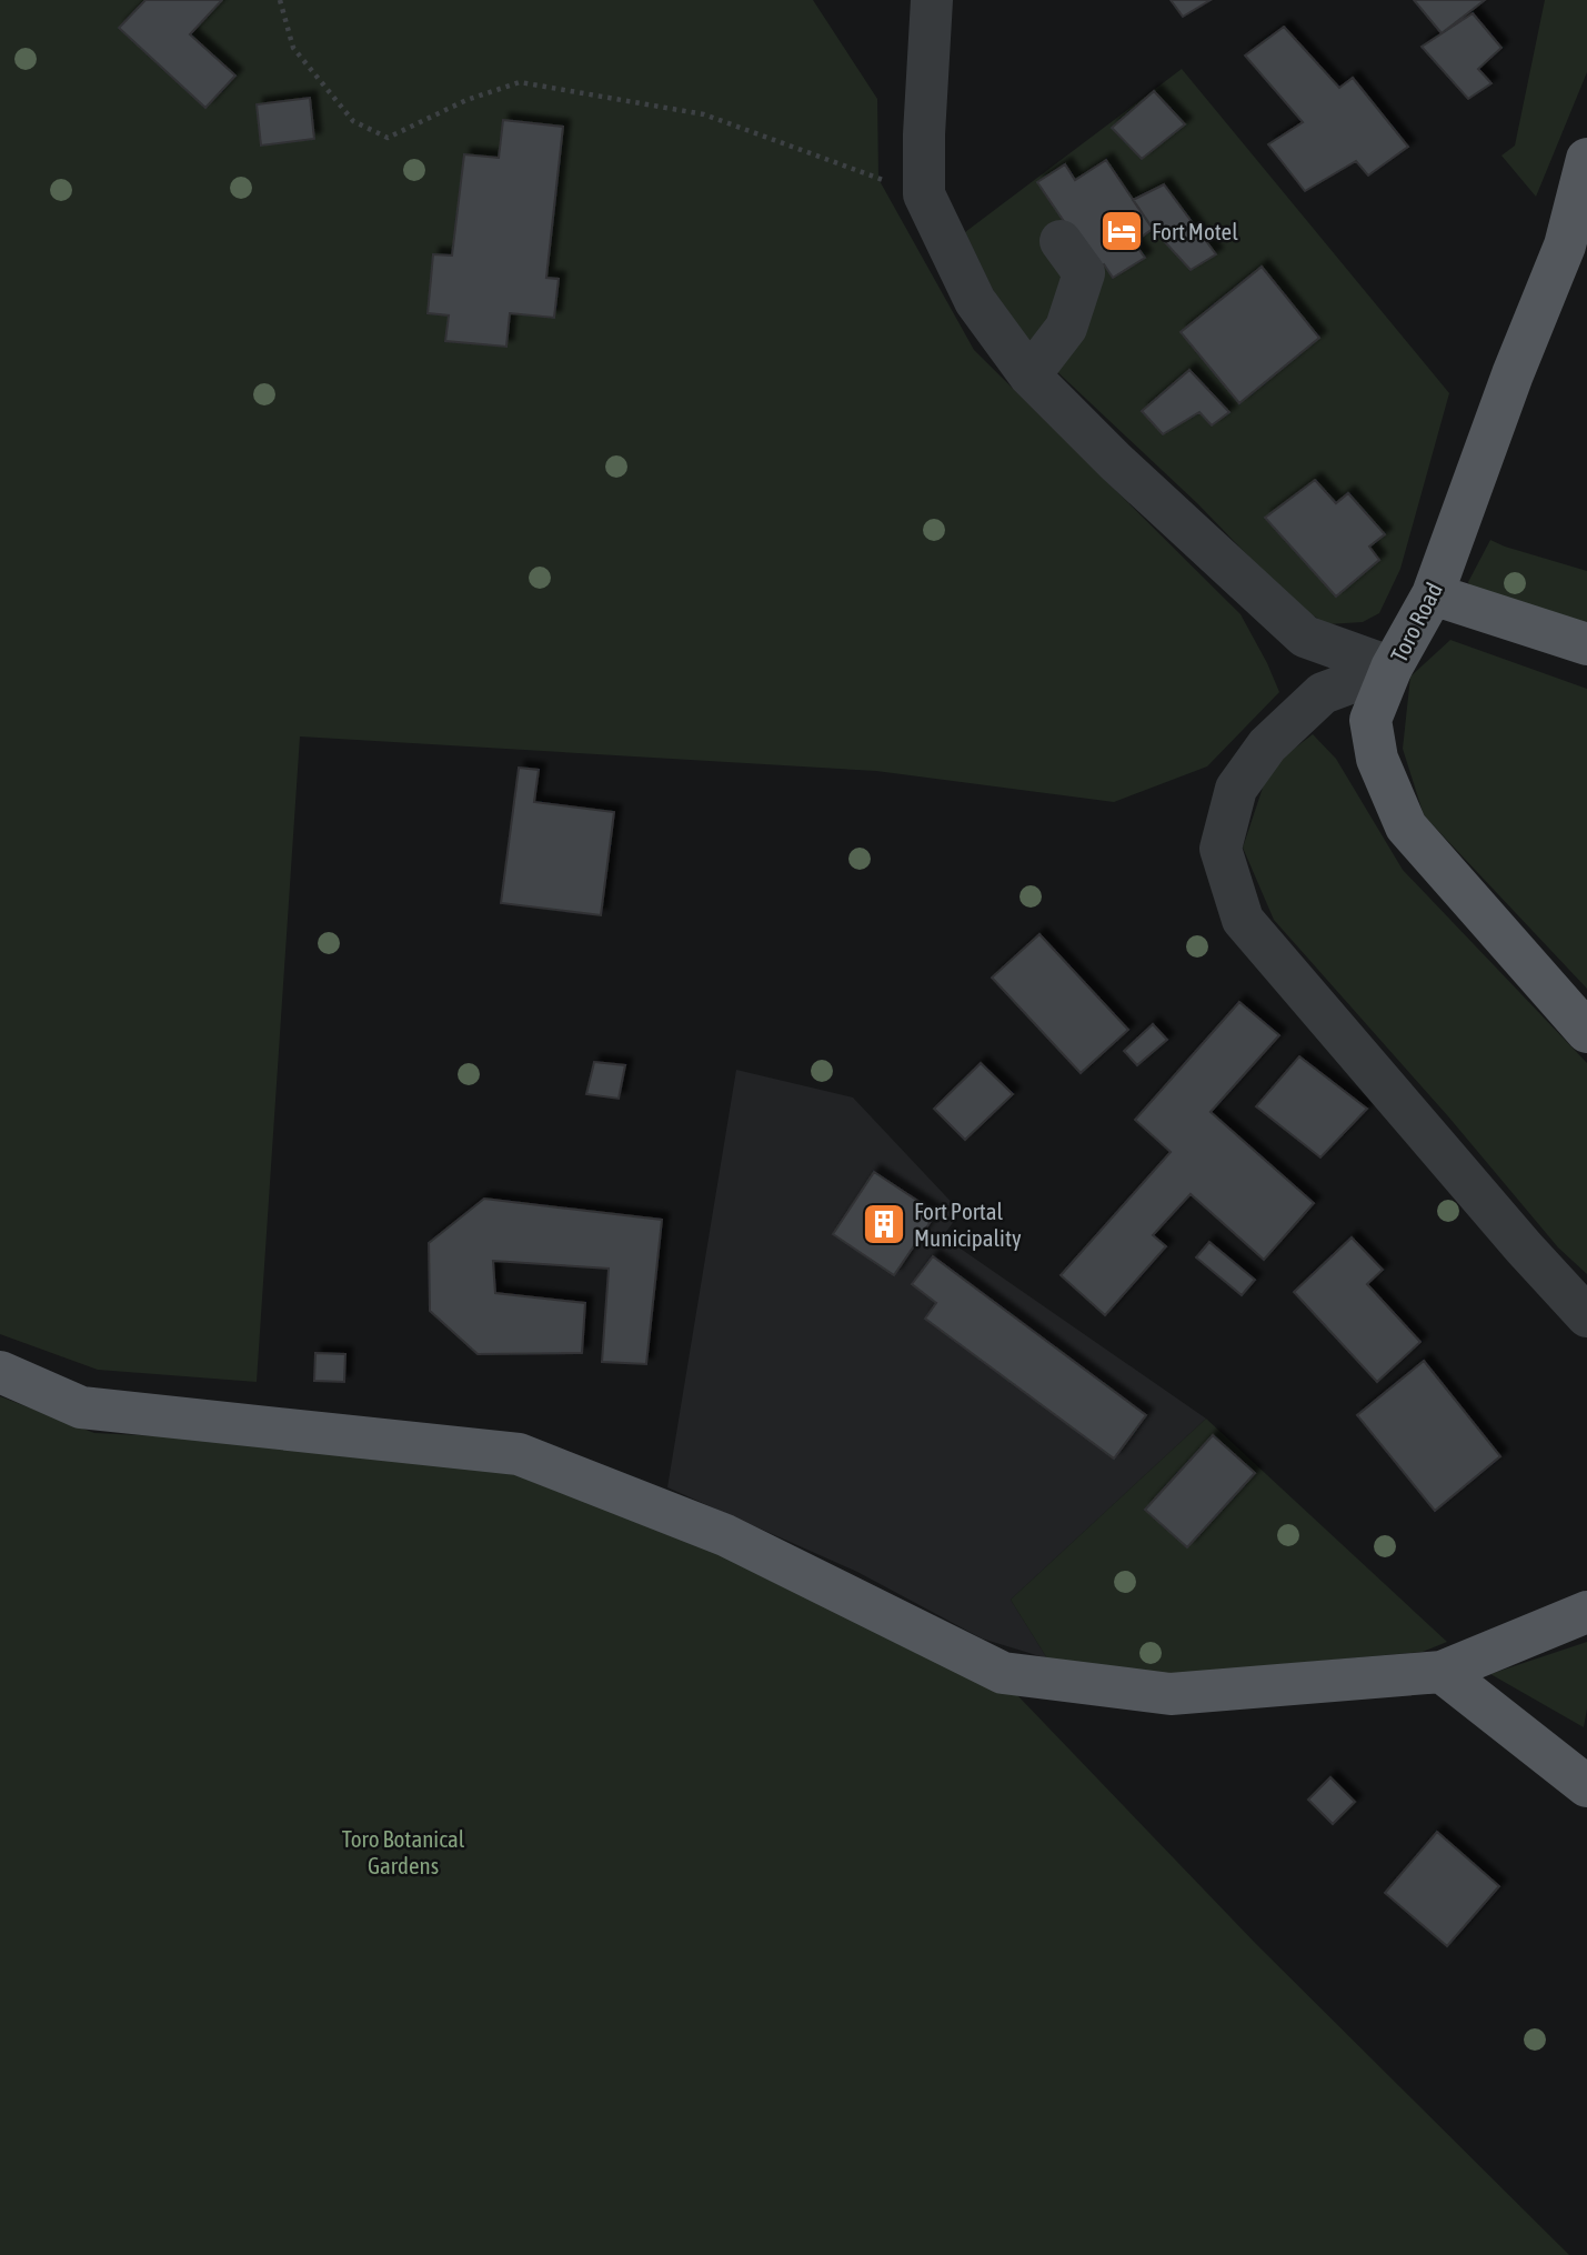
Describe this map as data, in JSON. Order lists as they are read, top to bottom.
{
  "streets": {
    "main road": ["Toro Road"]
  },
  "parks": ["Toro Botanical Gardens"],
  "places": {
    "hotel": ["Fort Motel"],
    "building": ["Fort Portal Municipality"]
  }
}
